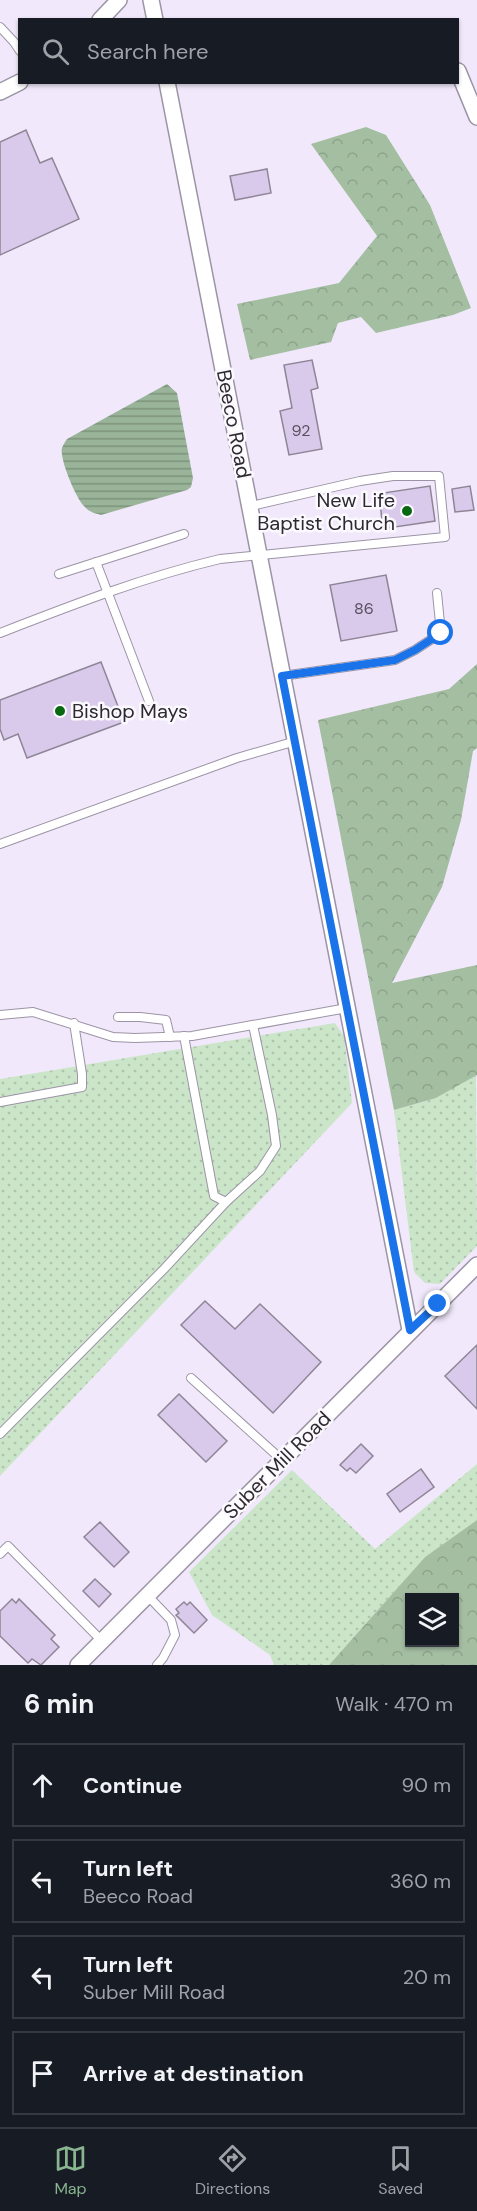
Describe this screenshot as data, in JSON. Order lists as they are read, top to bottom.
{
  "streets": {
    "street": ["Beeco Road", "Suber Mill Road"]
  },
  "crossings": [
    ["Beeco Road", "Suber Mill Road"]
  ],
  "places": ["New Life Baptist Church", "Bishop Mays"],
  "house_numbers": ["92", "86"],
  "page": {
    "search": "Search here",
    "heading": ["6 min", "Walk · 470 m"],
    "list": [
      ["Continue", "90 m"],
      ["Turn left", "Beeco Road", "360 m"],
      ["Turn left", "Suber Mill Road", "20 m"],
      "Arrive at destination"
    ],
    "nav": ["Map", "Directions", "Saved"]
  }
}
